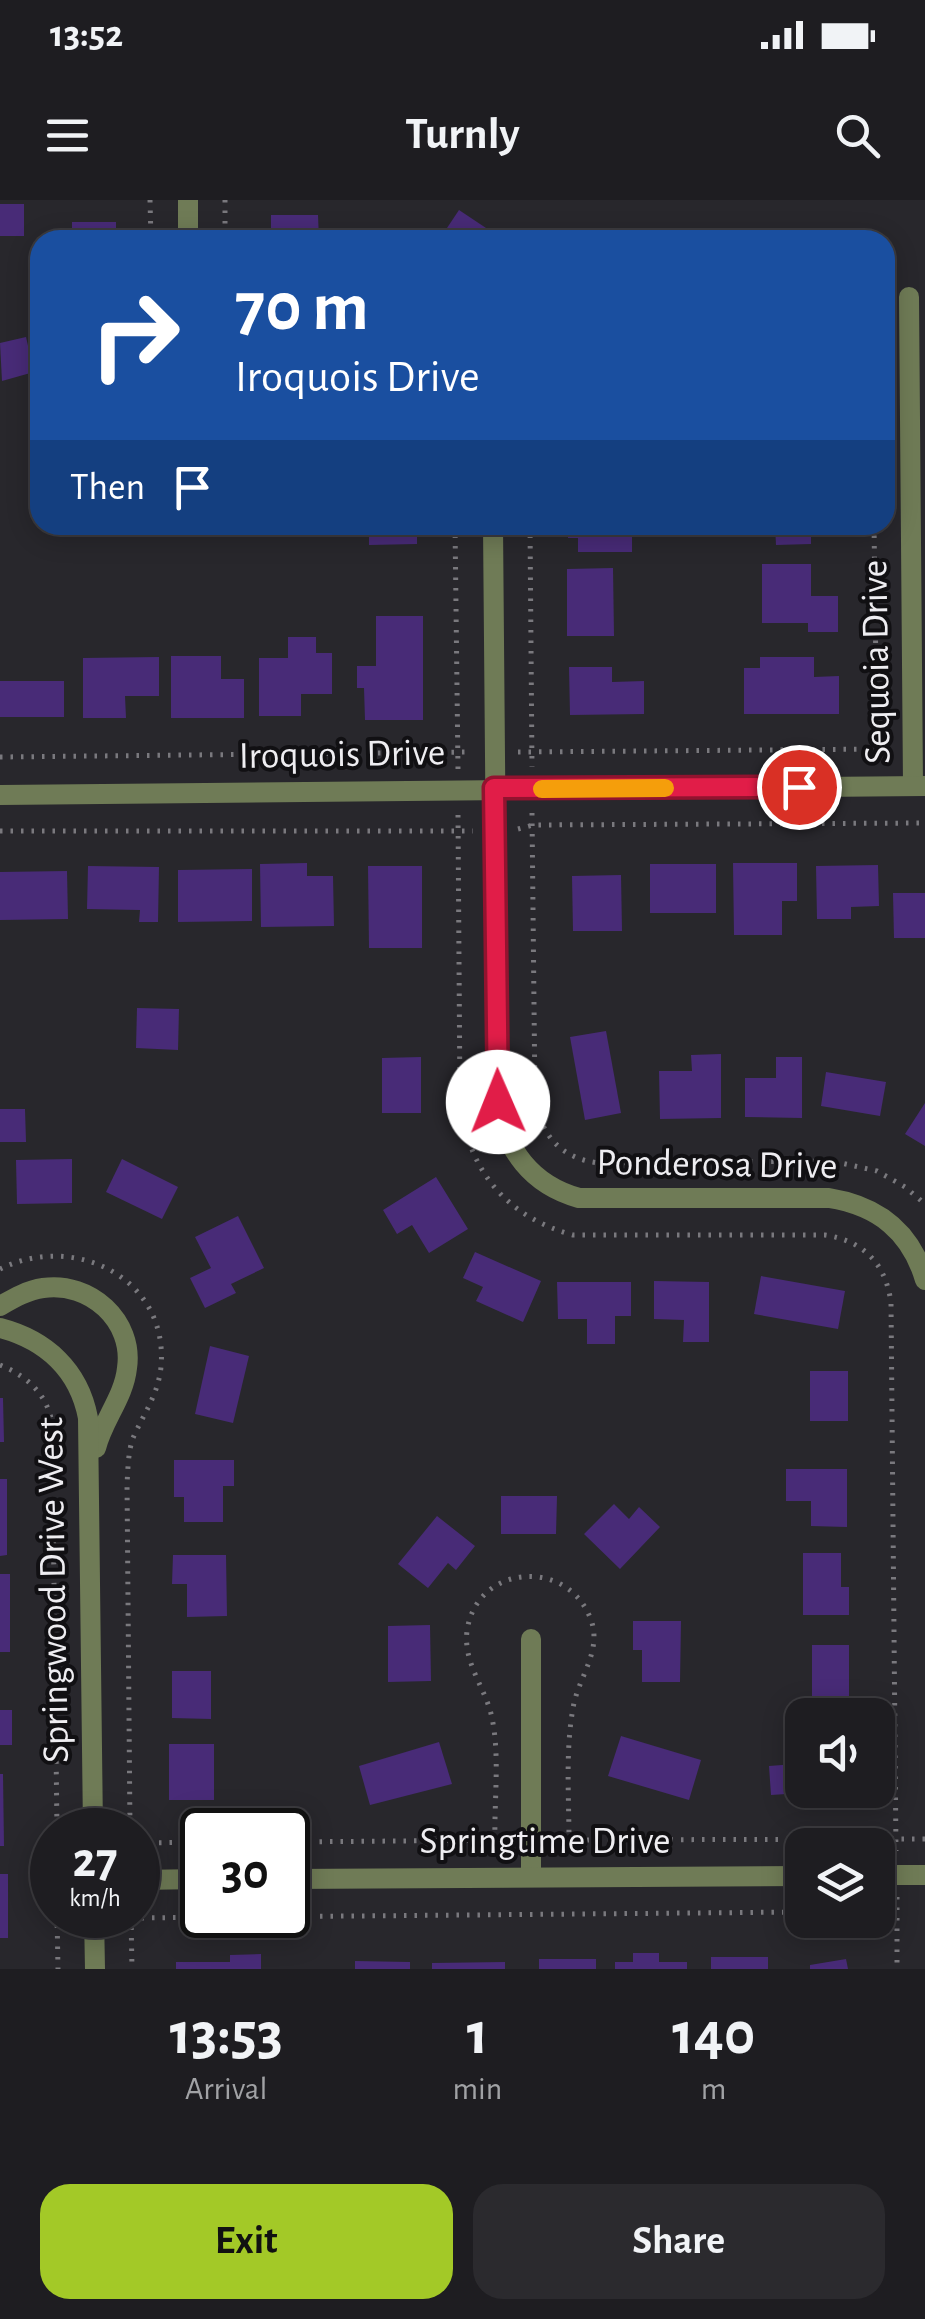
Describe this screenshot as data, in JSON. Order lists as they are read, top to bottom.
{
  "streets": {
    "street": [
      "Sequoia Drive",
      "Iroquois Drive",
      "Ponderosa Drive",
      "Springwood Drive West",
      "Springtime Drive"
    ]
  },
  "crossings": [
    ["Sequoia Drive", "Iroquois Drive"],
    ["Iroquois Drive", "Ponderosa Drive"]
  ],
  "page": {
    "status": "13:52",
    "header": "Turnly",
    "turn": ["70 m", "Iroquois Drive"],
    "then": "Then",
    "speed": "27 km/h",
    "limit": "30",
    "eta": [
      "13:53",
      "Arrival",
      "1",
      "min",
      "140",
      "m"
    ],
    "buttons": ["Exit", "Share"]
  }
}
